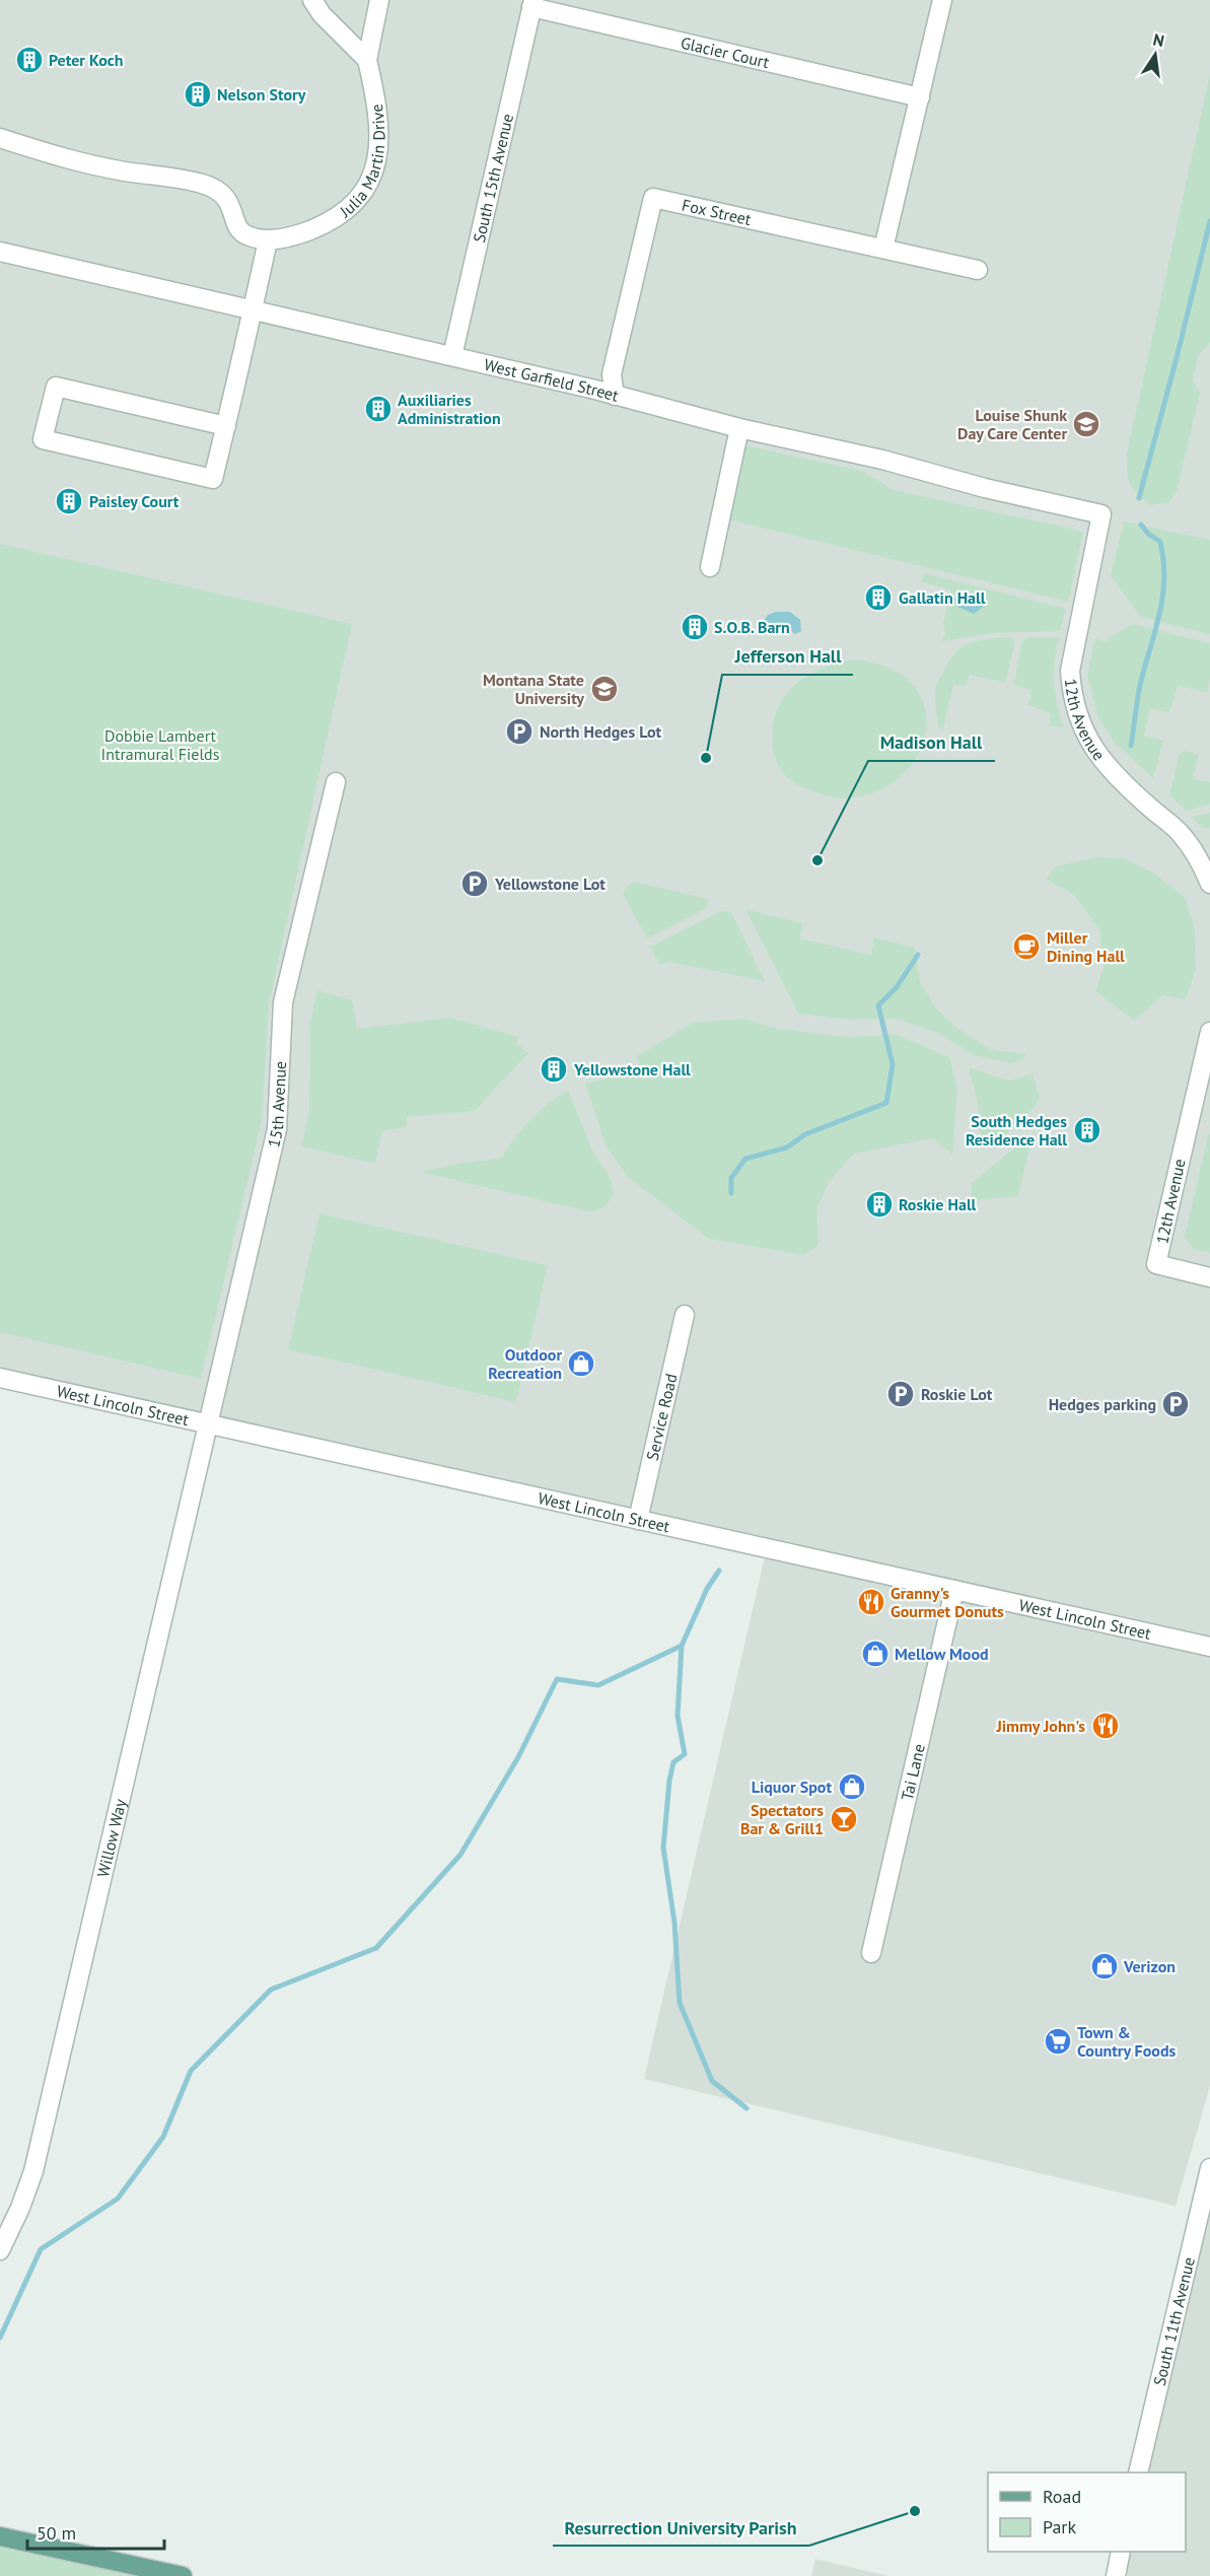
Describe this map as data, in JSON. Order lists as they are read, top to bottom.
{
  "streets": {
    "street": [
      "Glacier Court",
      "Julia Martin Drive",
      "South 15th Avenue",
      "Fox Street",
      "West Garfield Street",
      "12th Avenue",
      "15th Avenue",
      "West Lincoln Street",
      "Service Road",
      "Tai Lane",
      "Willow Way",
      "South 11th Avenue"
    ]
  },
  "crossings": [
    ["Glacier Court", "South 15th Avenue"],
    ["South 15th Avenue", "West Garfield Street"],
    ["Fox Street", "West Garfield Street"],
    ["West Garfield Street", "12th Avenue"],
    ["15th Avenue", "West Lincoln Street"],
    ["15th Avenue", "Willow Way"],
    ["West Lincoln Street", "Service Road"],
    ["West Lincoln Street", "Tai Lane"],
    ["West Lincoln Street", "Willow Way"]
  ],
  "parks": ["Dobbie Lambert Intramural Fields"],
  "places": {
    "building": [
      "Peter Koch",
      "Nelson Story",
      "Auxiliaries Administration",
      "Paisley Court",
      "Gallatin Hall",
      "S.O.B. Barn",
      "Yellowstone Hall",
      "South Hedges Residence Hall",
      "Roskie Hall"
    ],
    "school or university": ["Louise Shunk Day Care Center", "Montana State University"],
    "parking": [
      "North Hedges Lot",
      "Yellowstone Lot",
      "Roskie Lot",
      "Hedges parking"
    ],
    "other": ["Jefferson Hall", "Madison Hall", "Resurrection University Parish"],
    "cafe": ["Miller Dining Hall"],
    "shop": [
      "Outdoor Recreation",
      "Mellow Mood",
      "Liquor Spot",
      "Verizon"
    ],
    "restaurant": ["Granny's Gourmet Donuts", "Jimmy John's"],
    "bar": ["Spectators Bar & Grill1"],
    "supermarket": ["Town & Country Foods"]
  },
  "legend": ["Road", "Park"],
  "scale_bar": "50 m",
  "north": "top"
}
